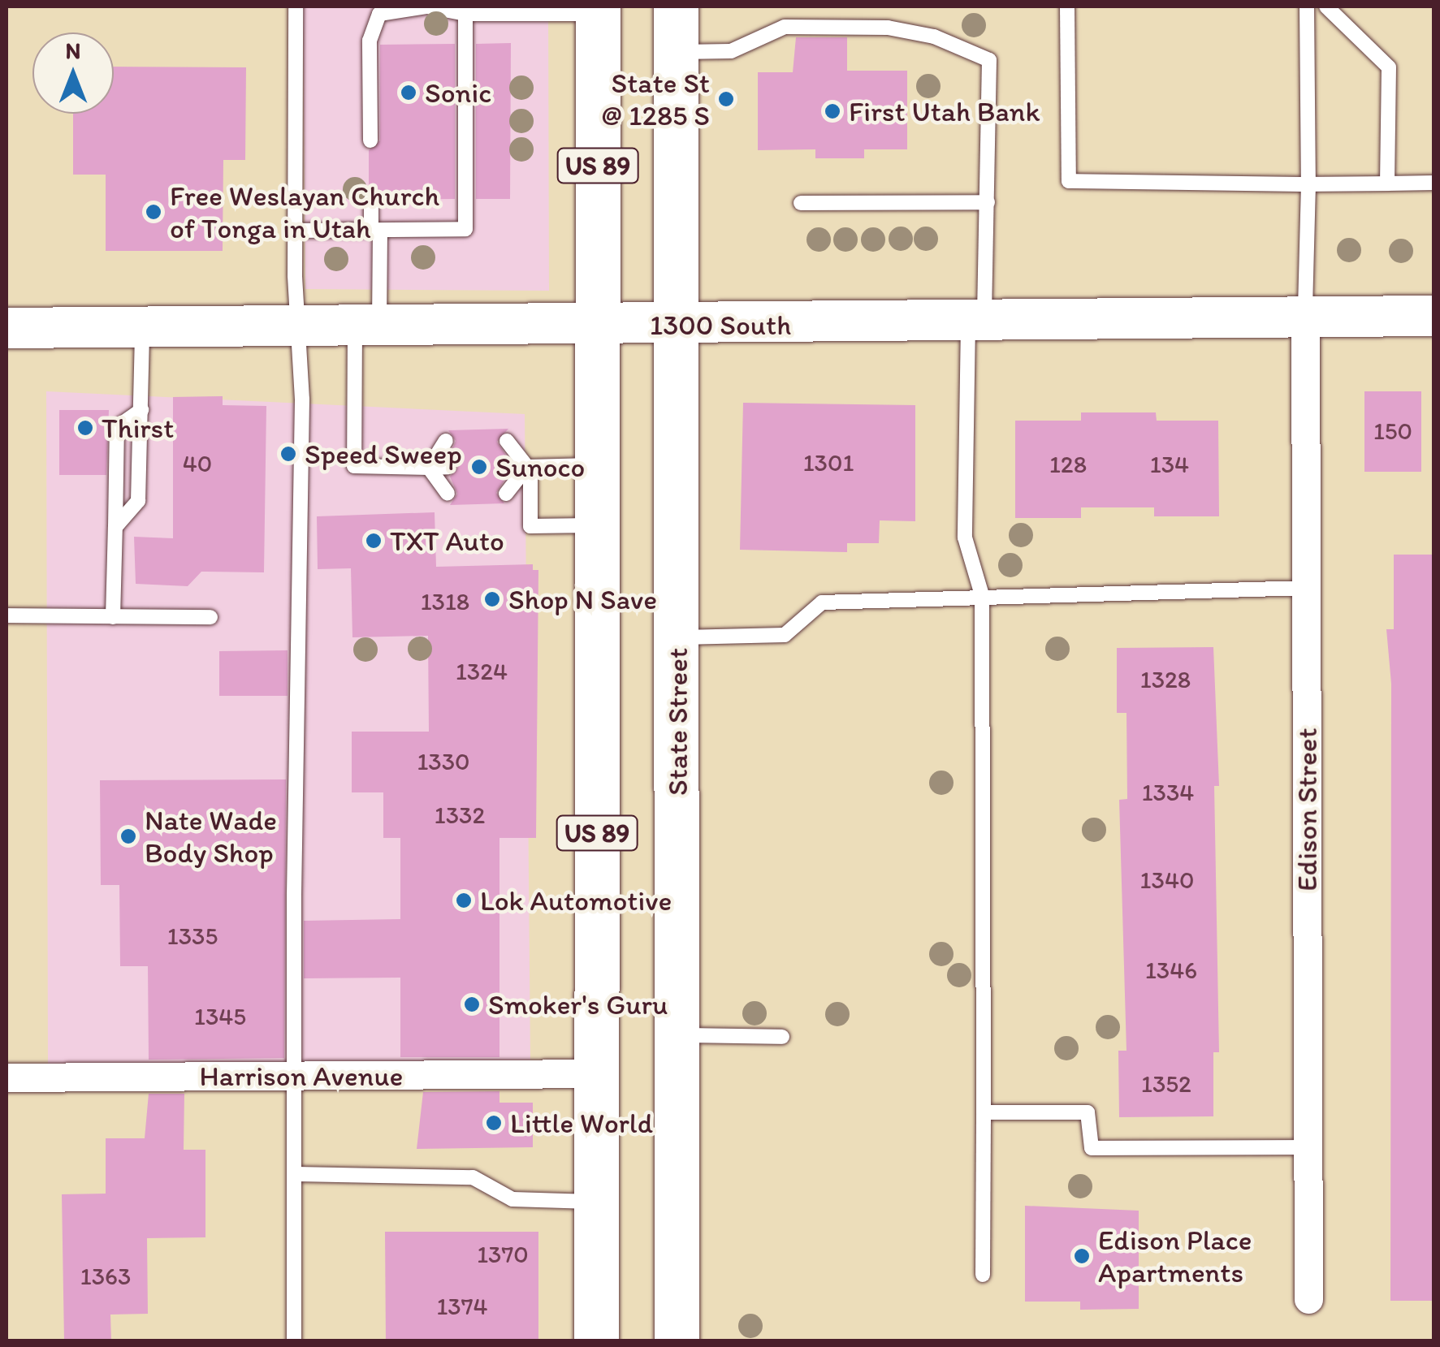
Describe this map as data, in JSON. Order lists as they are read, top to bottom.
{
  "streets": {
    "main road": ["US 89", "1300 South", "State Street"],
    "street": ["Edison Street", "Harrison Avenue"]
  },
  "crossings": [
    ["US 89", "1300 South"],
    ["US 89", "Harrison Avenue"],
    ["1300 South", "State Street"],
    ["1300 South", "Edison Street"]
  ],
  "places": [
    "Sonic",
    "State St @ 1285 S",
    "First Utah Bank",
    "Free Weslayan Church of Tonga in Utah",
    "Thirst",
    "Speed Sweep",
    "Sunoco",
    "TXT Auto",
    "Shop N Save",
    "Nate Wade Body Shop",
    "Lok Automotive",
    "Smoker's Guru",
    "Little World",
    "Edison Place Apartments"
  ],
  "house_numbers": [
    "150",
    "1301",
    "40",
    "128",
    "134",
    "1318",
    "1324",
    "1328",
    "1330",
    "1334",
    "1332",
    "1340",
    "1335",
    "1346",
    "1345",
    "1352",
    "1370",
    "1363",
    "1374"
  ],
  "north": "top"
}
